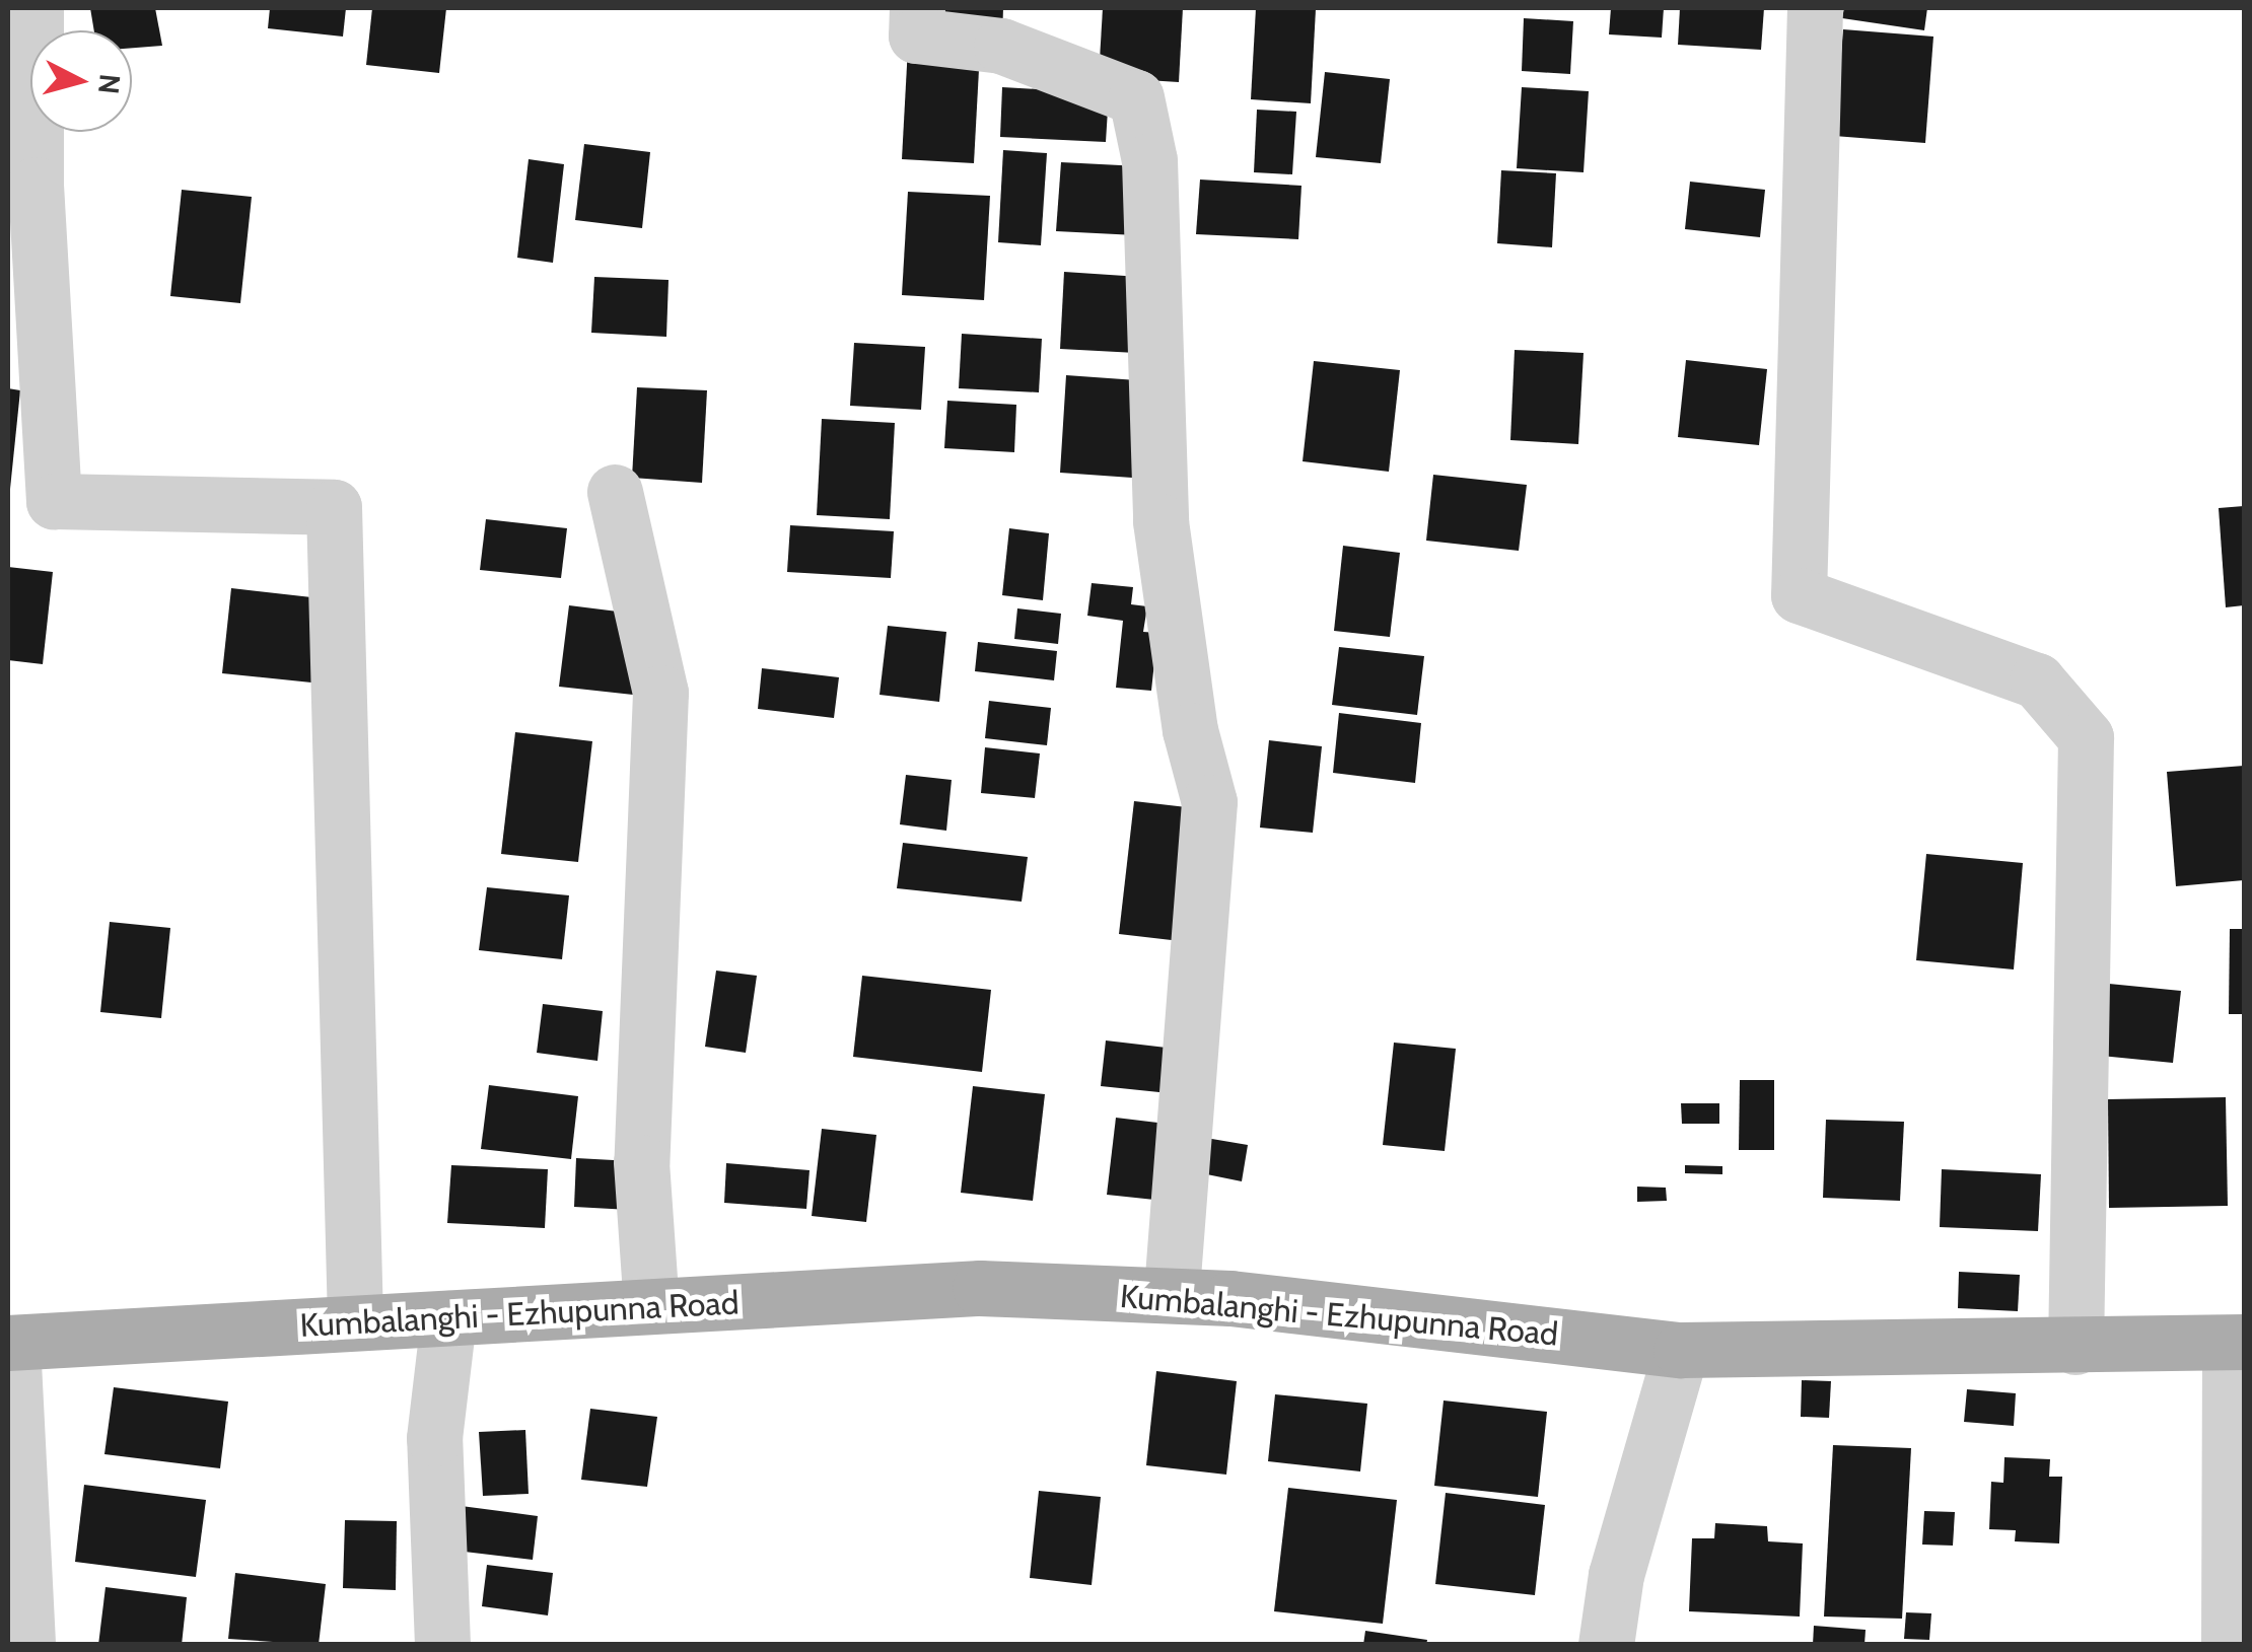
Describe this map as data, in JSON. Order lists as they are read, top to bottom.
{
  "streets": {
    "main road": ["Kumbalanghi - Ezhupunna Road"]
  },
  "north": "right"
}
